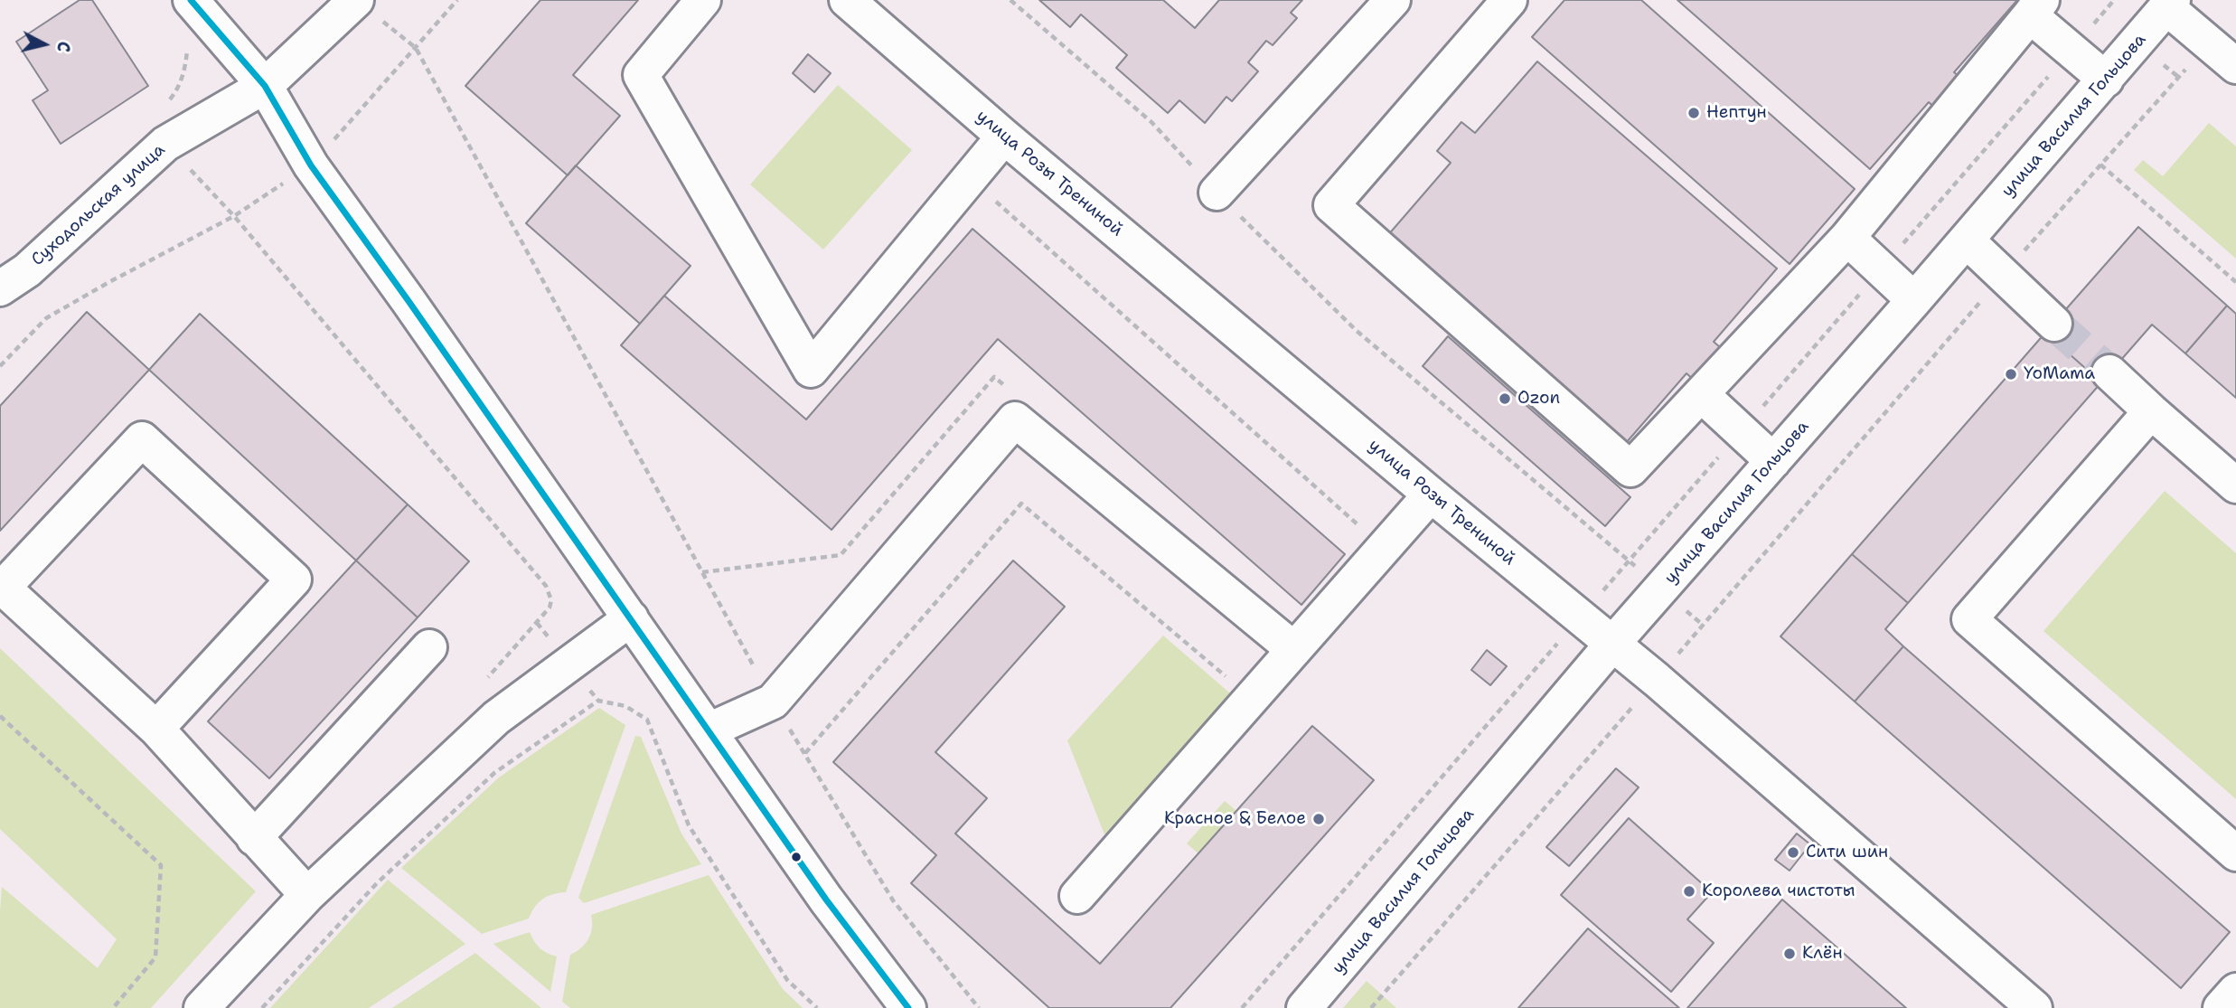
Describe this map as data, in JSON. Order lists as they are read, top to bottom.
{
  "streets": {
    "street": ["улица Василия Гольцова", "улица Розы Трениной", "Суходольская улица"]
  },
  "crossings": [
    ["улица Василия Гольцова", "улица Розы Трениной"]
  ],
  "places": [
    "Нептун",
    "YoMama",
    "Ozon",
    "Красное & Белое",
    "Сити шин",
    "Королева чистоты",
    "Клён"
  ],
  "north": "right"
}
